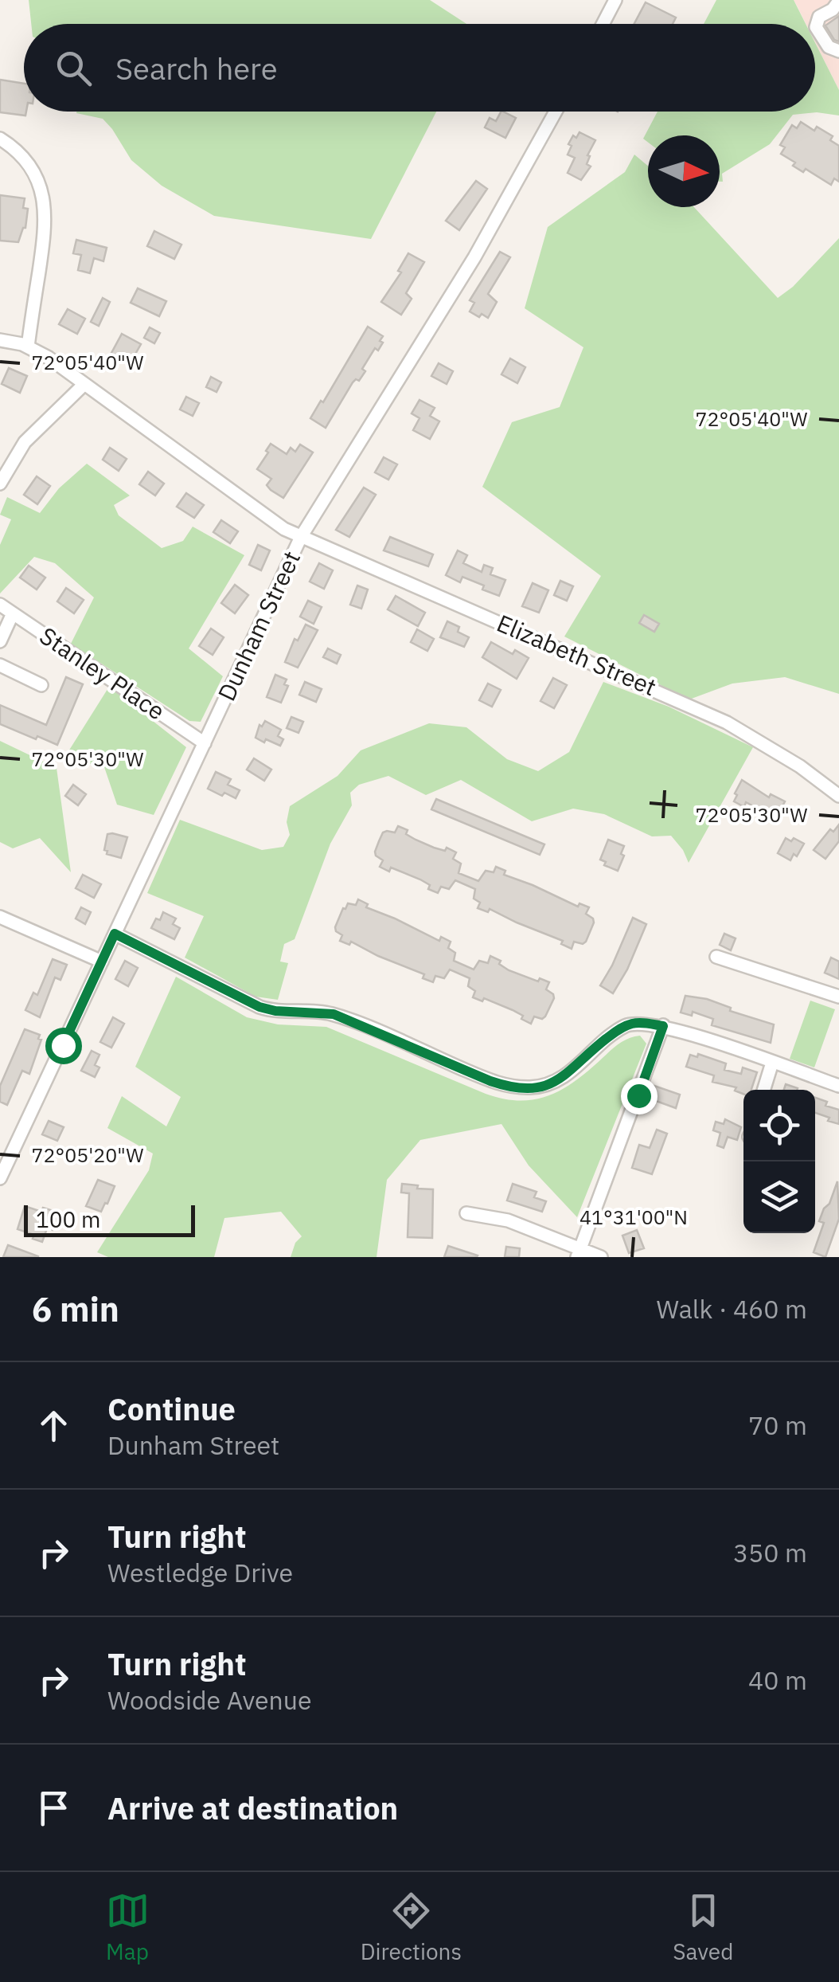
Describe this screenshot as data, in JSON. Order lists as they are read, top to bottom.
{
  "streets": {
    "street": ["Dunham Street", "Elizabeth Street", "Stanley Place"]
  },
  "crossings": [
    ["Dunham Street", "Elizabeth Street"],
    ["Dunham Street", "Stanley Place"]
  ],
  "scale_bar": "100 m",
  "north": "right",
  "page": {
    "search": "Search here",
    "scale": "100 m",
    "heading": ["6 min", "Walk · 460 m"],
    "list": [
      ["Continue", "Dunham Street", "70 m"],
      ["Turn right", "Westledge Drive", "350 m"],
      ["Turn right", "Woodside Avenue", "40 m"],
      "Arrive at destination"
    ],
    "nav": ["Map", "Directions", "Saved"]
  },
  "coordinates": [
    "72°05'40\"W",
    "72°05'30\"W",
    "72°05'20\"W",
    "41°31'00\"N"
  ]
}
